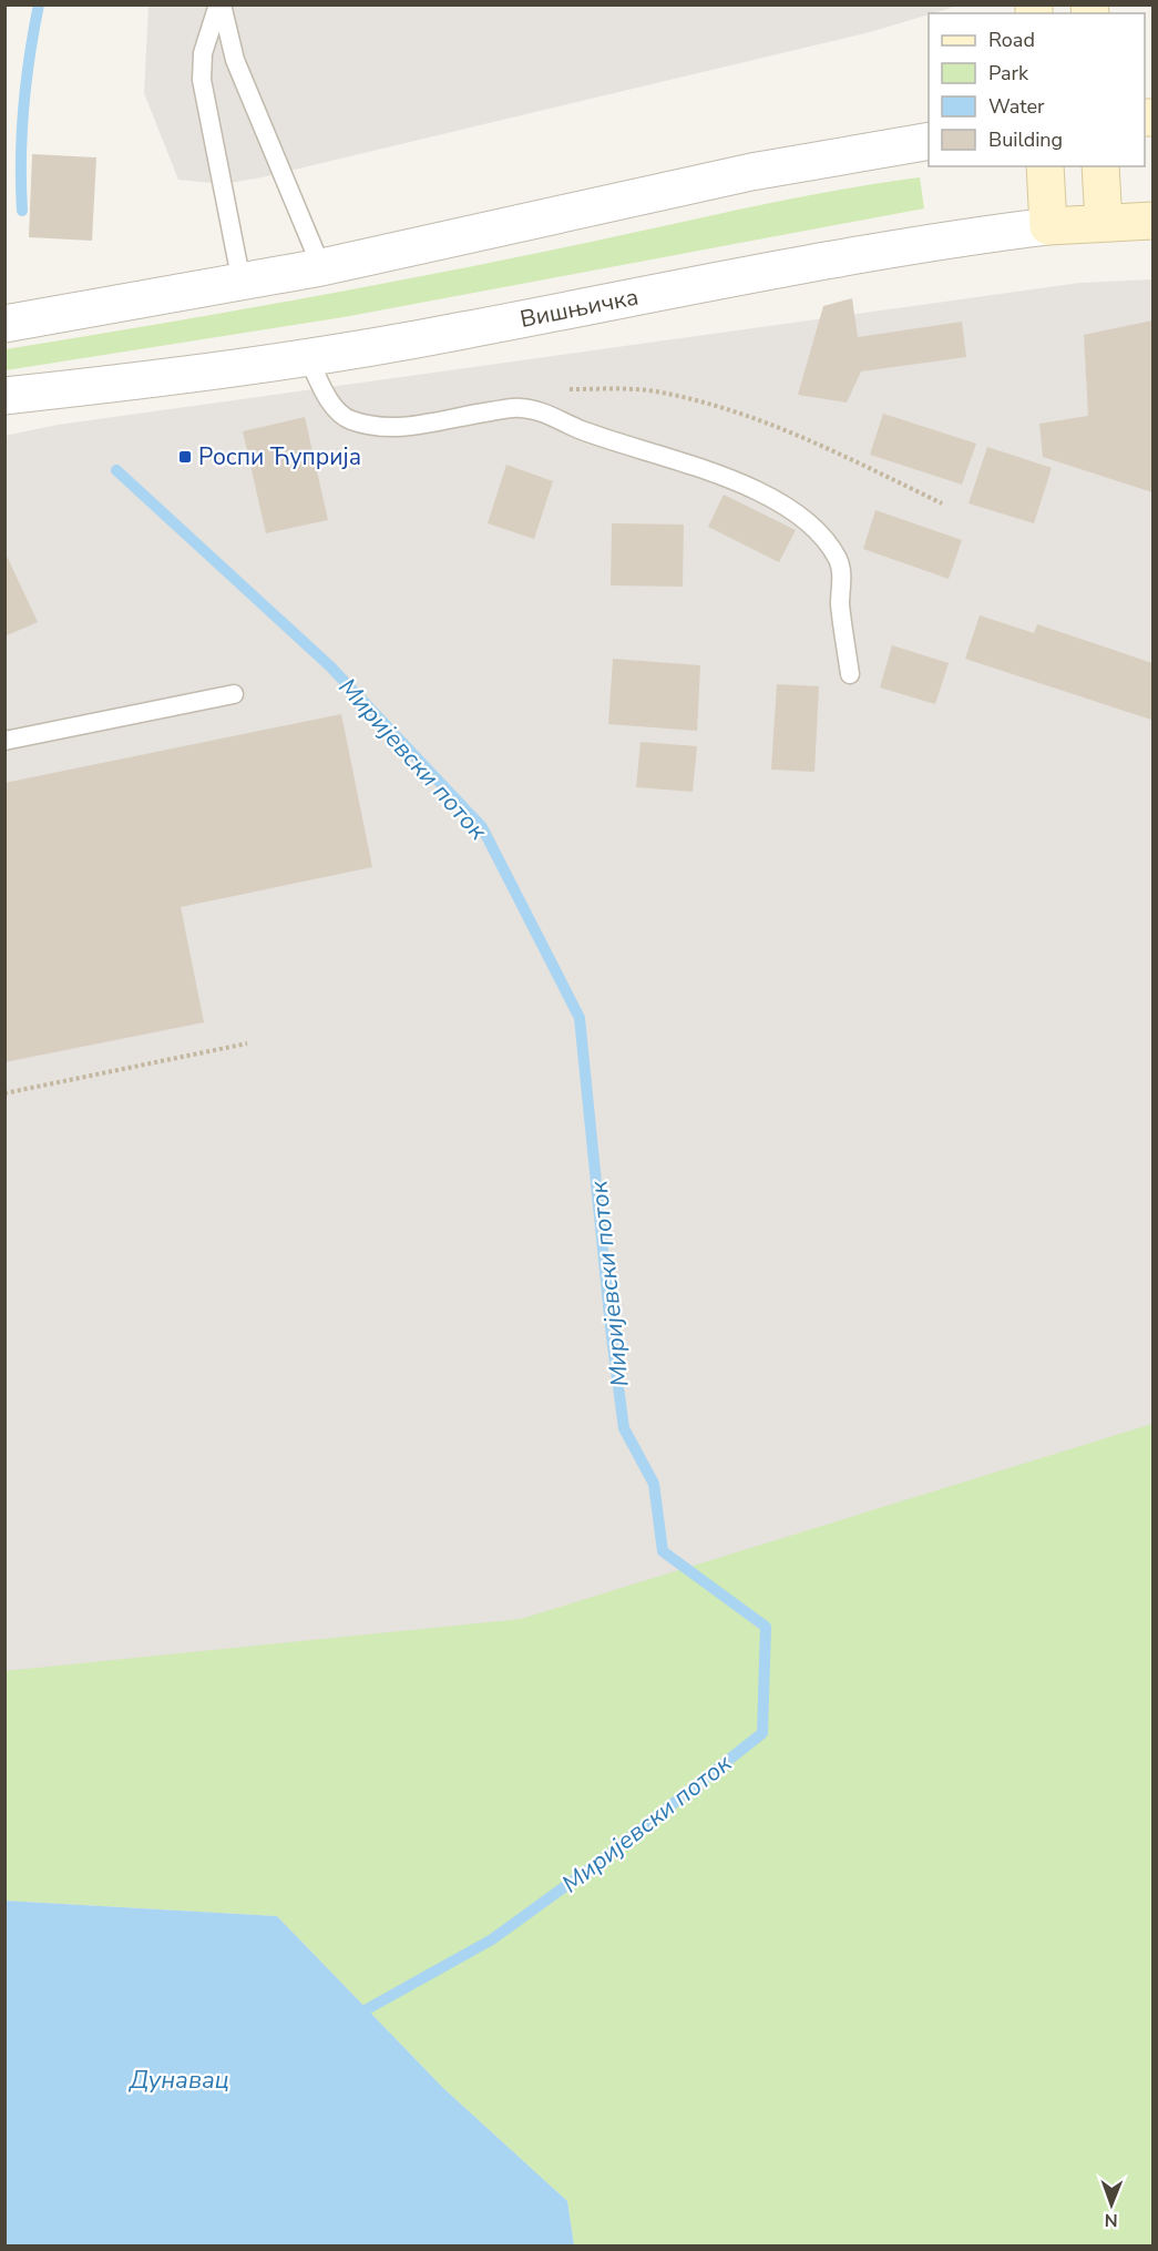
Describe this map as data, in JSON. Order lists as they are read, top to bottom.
{
  "streets": {
    "main road": ["Вишњичка"]
  },
  "water": ["Миријевски поток", "Дунавац"],
  "places": {
    "transit": ["Роспи Ћуприја"]
  },
  "legend": [
    "Road",
    "Park",
    "Water",
    "Building"
  ],
  "north": "bottom"
}
